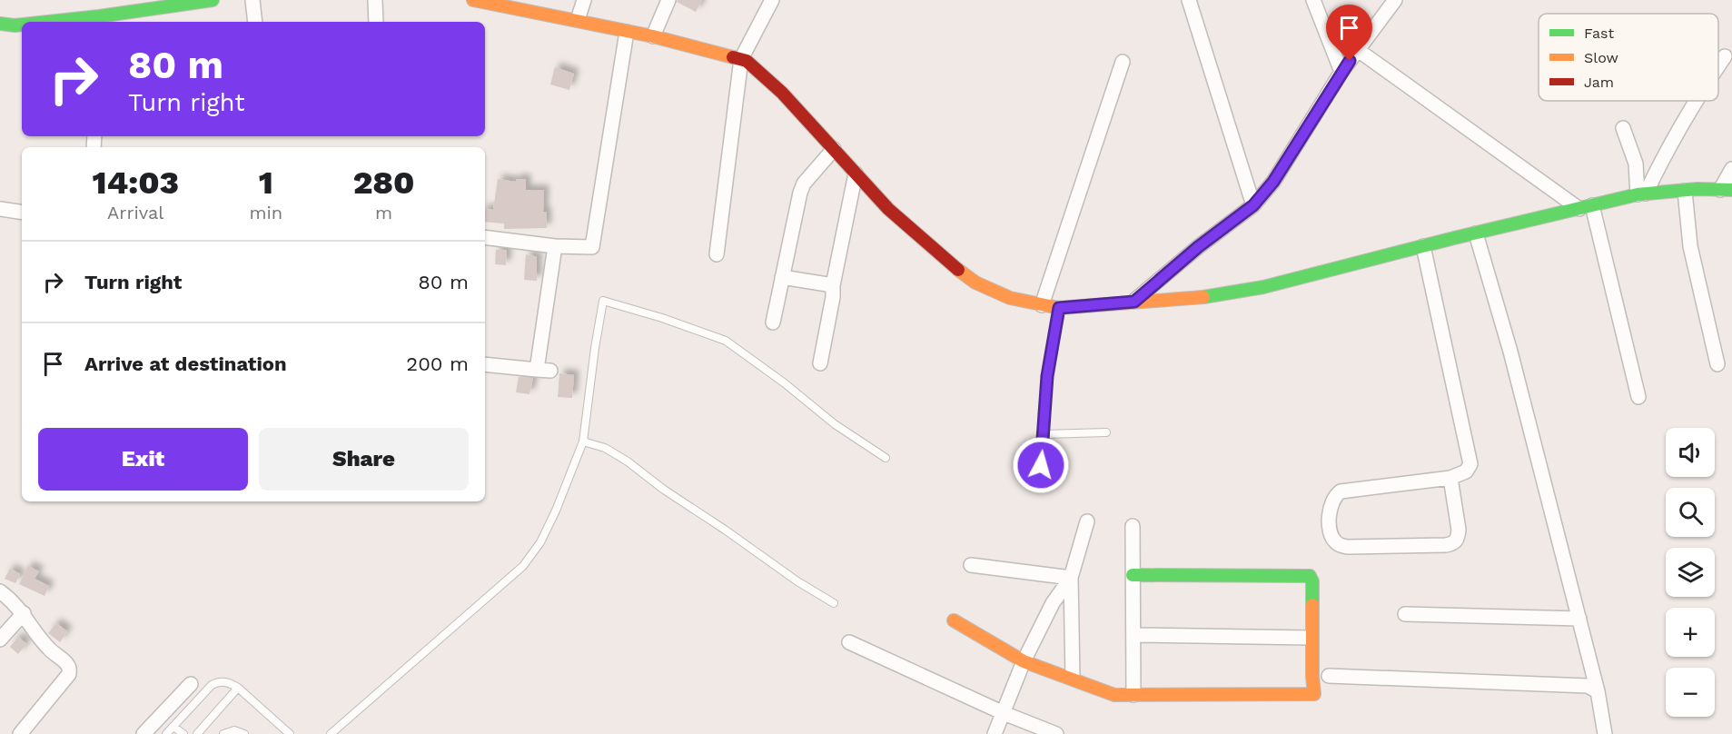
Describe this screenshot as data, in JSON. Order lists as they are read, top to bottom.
{
  "legend": ["Fast", "Slow", "Jam"],
  "page": {
    "turn": ["80 m", "Turn right"],
    "eta": [
      "14:03",
      "Arrival",
      "1",
      "min",
      "280",
      "m"
    ],
    "list": [
      {
        "name": "Turn right",
        "value": "80 m"
      },
      {
        "name": "Arrive at destination",
        "value": "200 m"
      }
    ],
    "buttons": ["Exit", "Share"],
    "map_buttons": ["+", "−"]
  }
}
